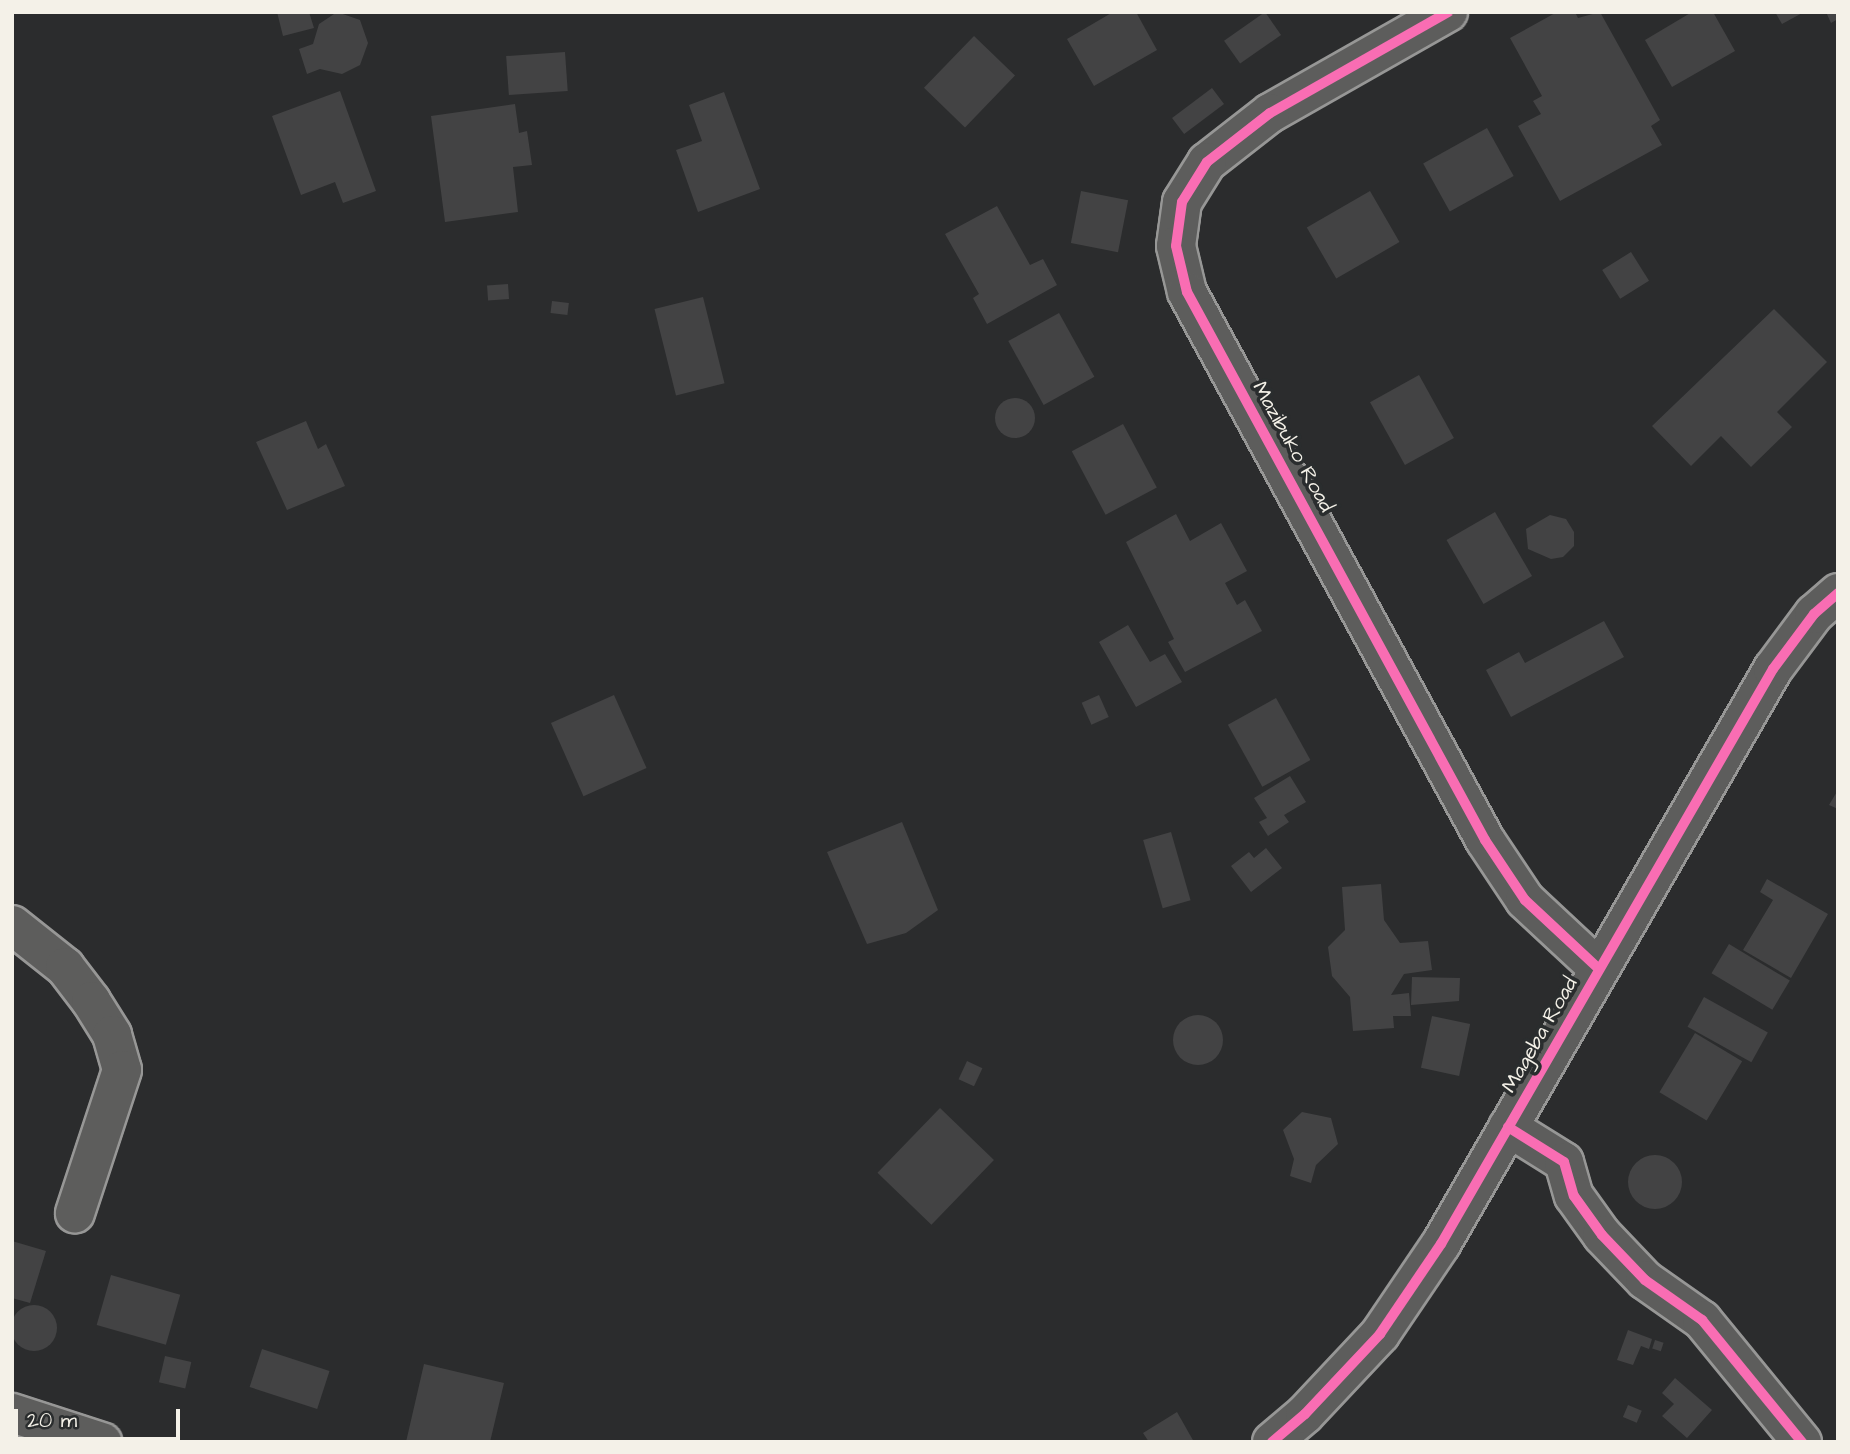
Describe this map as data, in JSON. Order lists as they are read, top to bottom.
{
  "streets": {
    "street": ["Mazibuko Road", "Mageba Road"]
  },
  "crossings": [
    ["Mazibuko Road", "Mageba Road"]
  ],
  "scale_bar": "20 m"
}
